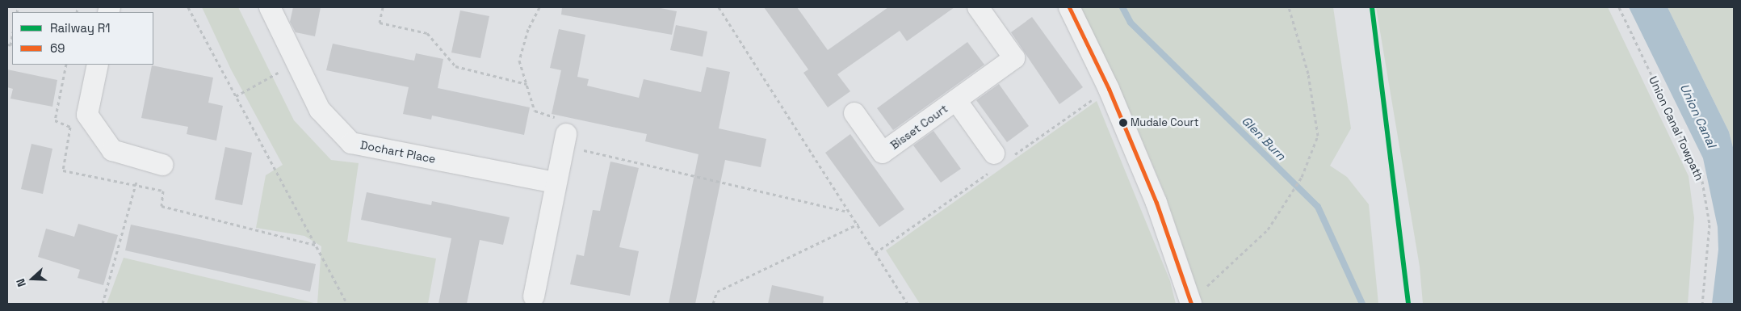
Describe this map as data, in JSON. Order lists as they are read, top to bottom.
{
  "streets": {
    "street": ["Bisset Court", "Dochart Place"],
    "path": ["Union Canal Towpath"]
  },
  "water": ["Union Canal", "Glen Burn"],
  "places": ["Mudale Court"],
  "lines": ["rail line R1", "transit line 69"],
  "legend": ["Railway R1", "69"],
  "north": "left"
}
